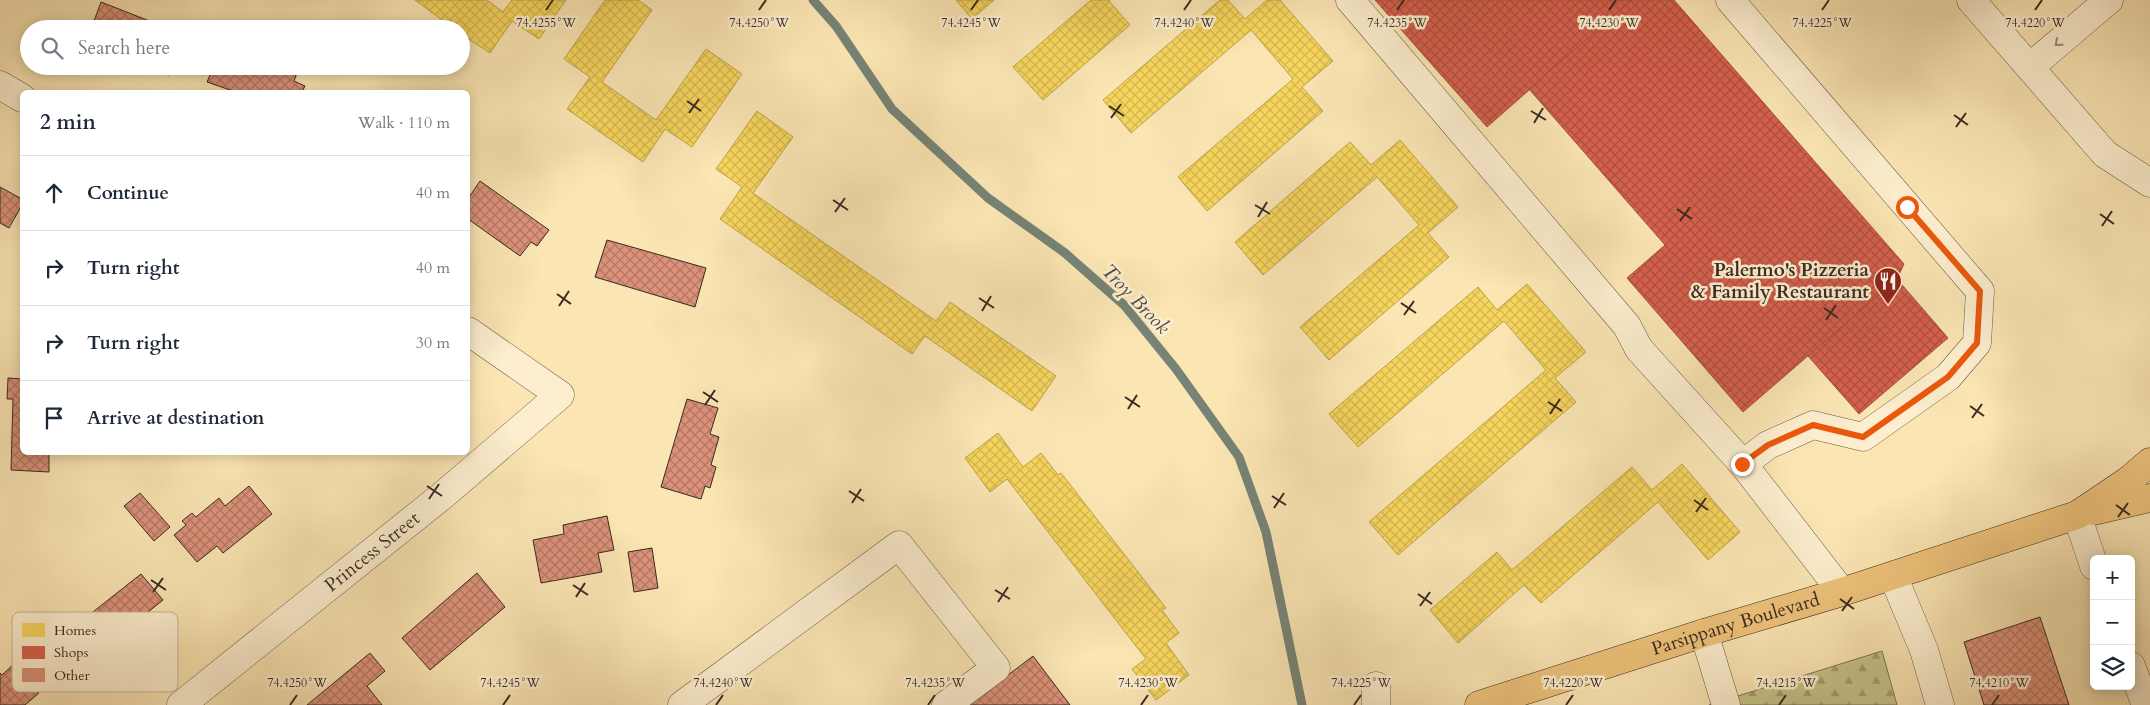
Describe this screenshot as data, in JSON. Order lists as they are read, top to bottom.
{
  "streets": {
    "main road": ["Parsippany Boulevard"],
    "street": ["Princess Street"]
  },
  "water": ["Troy Brook"],
  "places": {
    "restaurant": ["Palermo's Pizzeria & Family Restaurant"]
  },
  "legend": ["Homes", "Shops", "Other"],
  "page": {
    "search": "Search here",
    "heading": ["2 min", "Walk · 110 m"],
    "list": [
      ["Continue", "40 m"],
      ["Turn right", "40 m"],
      ["Turn right", "30 m"],
      "Arrive at destination"
    ],
    "map_buttons": ["+", "−"]
  },
  "coordinates": [
    "74.4255°W",
    "74.4250°W",
    "74.4245°W",
    "74.4240°W",
    "74.4235°W",
    "74.4230°W",
    "74.4225°W",
    "74.4220°W",
    "74.4215°W",
    "74.4210°W"
  ]
}
